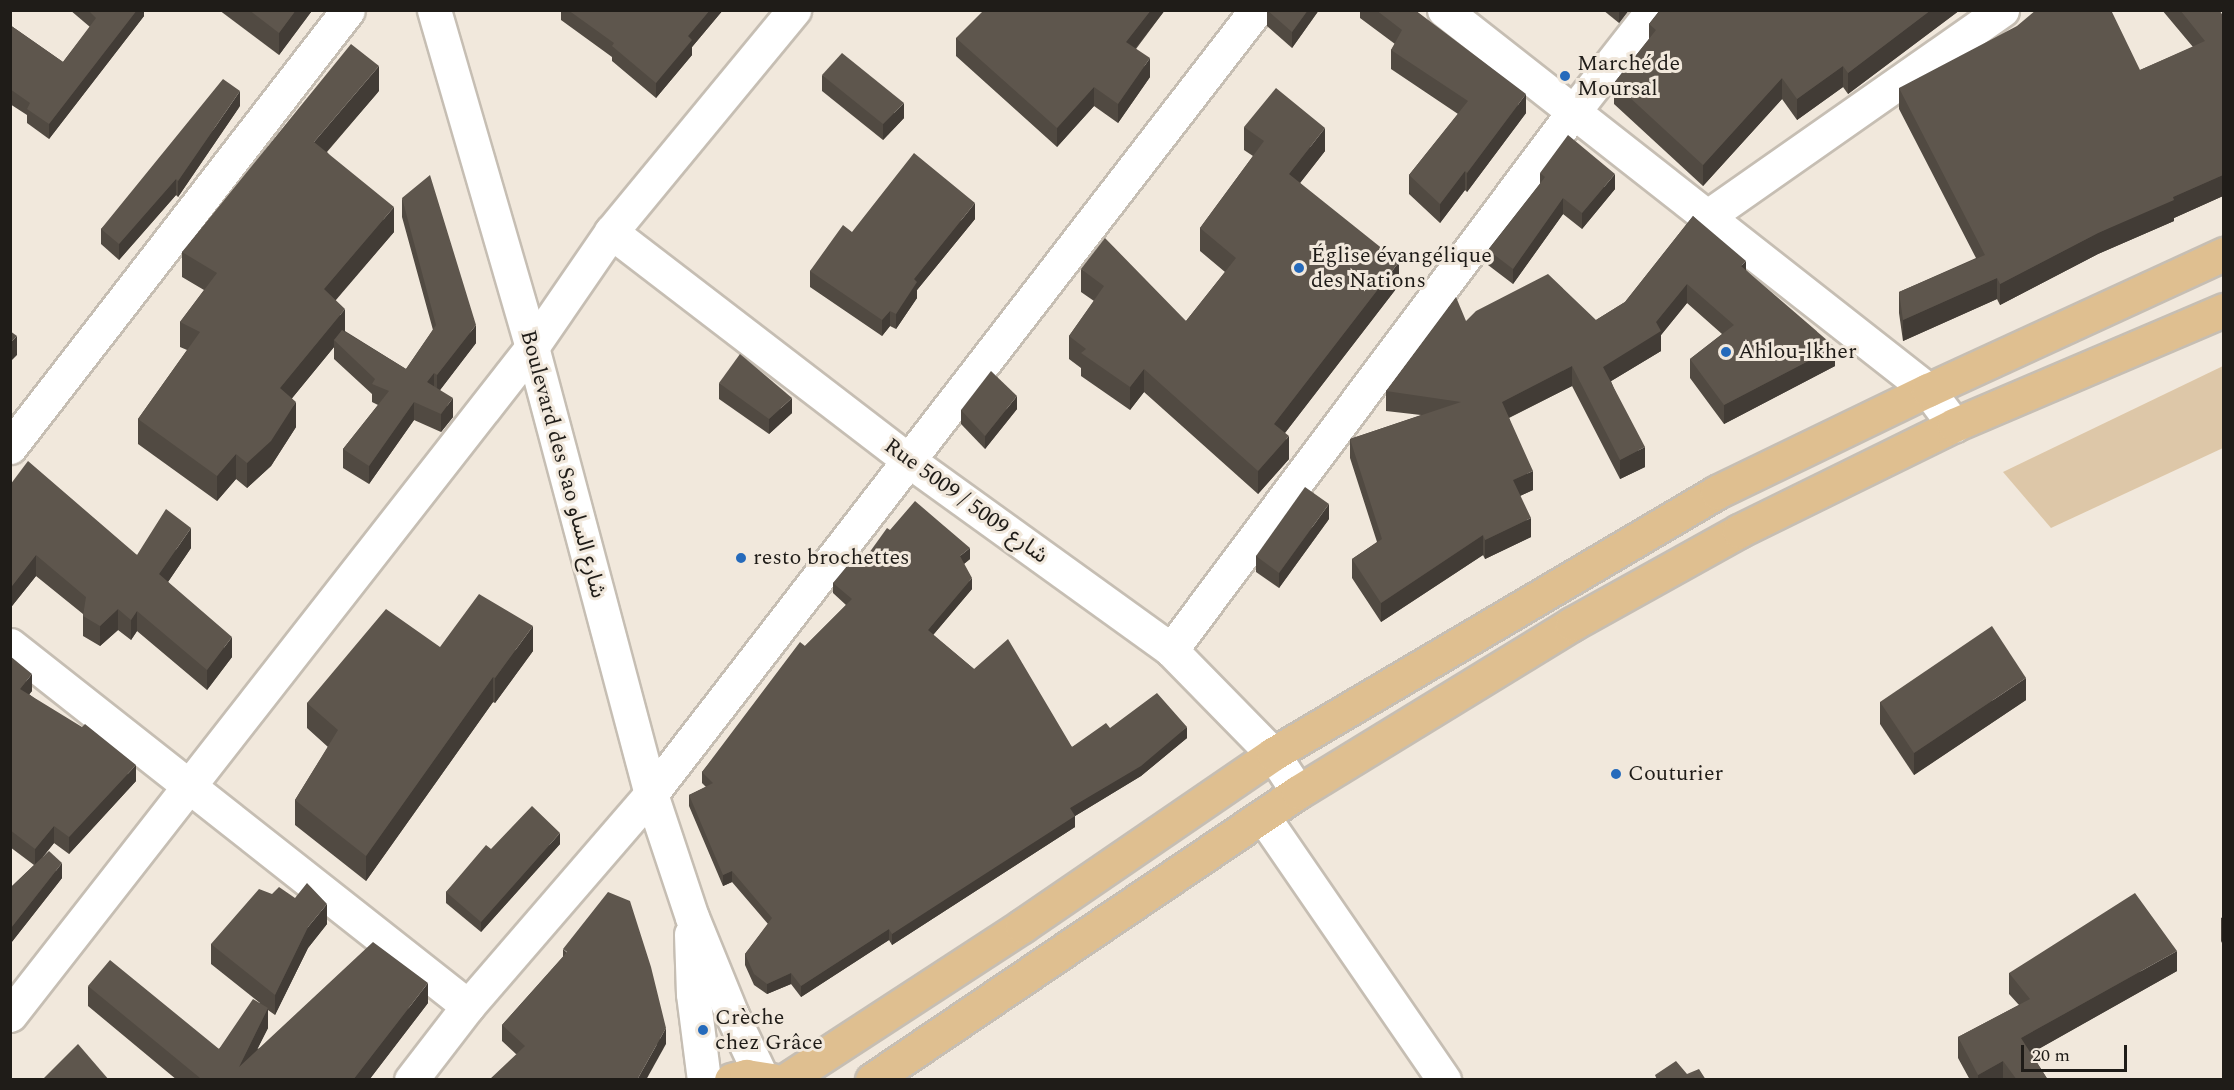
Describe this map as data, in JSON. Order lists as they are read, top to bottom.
{
  "streets": {
    "street": ["Boulevard des Sao شارع الساو", "Rue 5009 / شارع 5009"]
  },
  "places": [
    "Marché de Moursal",
    "Église évangélique des Nations",
    "Ahlou-lkher",
    "resto brochettes",
    "Couturier",
    "Crèche chez Grâce"
  ],
  "scale_bar": "20 m"
}
